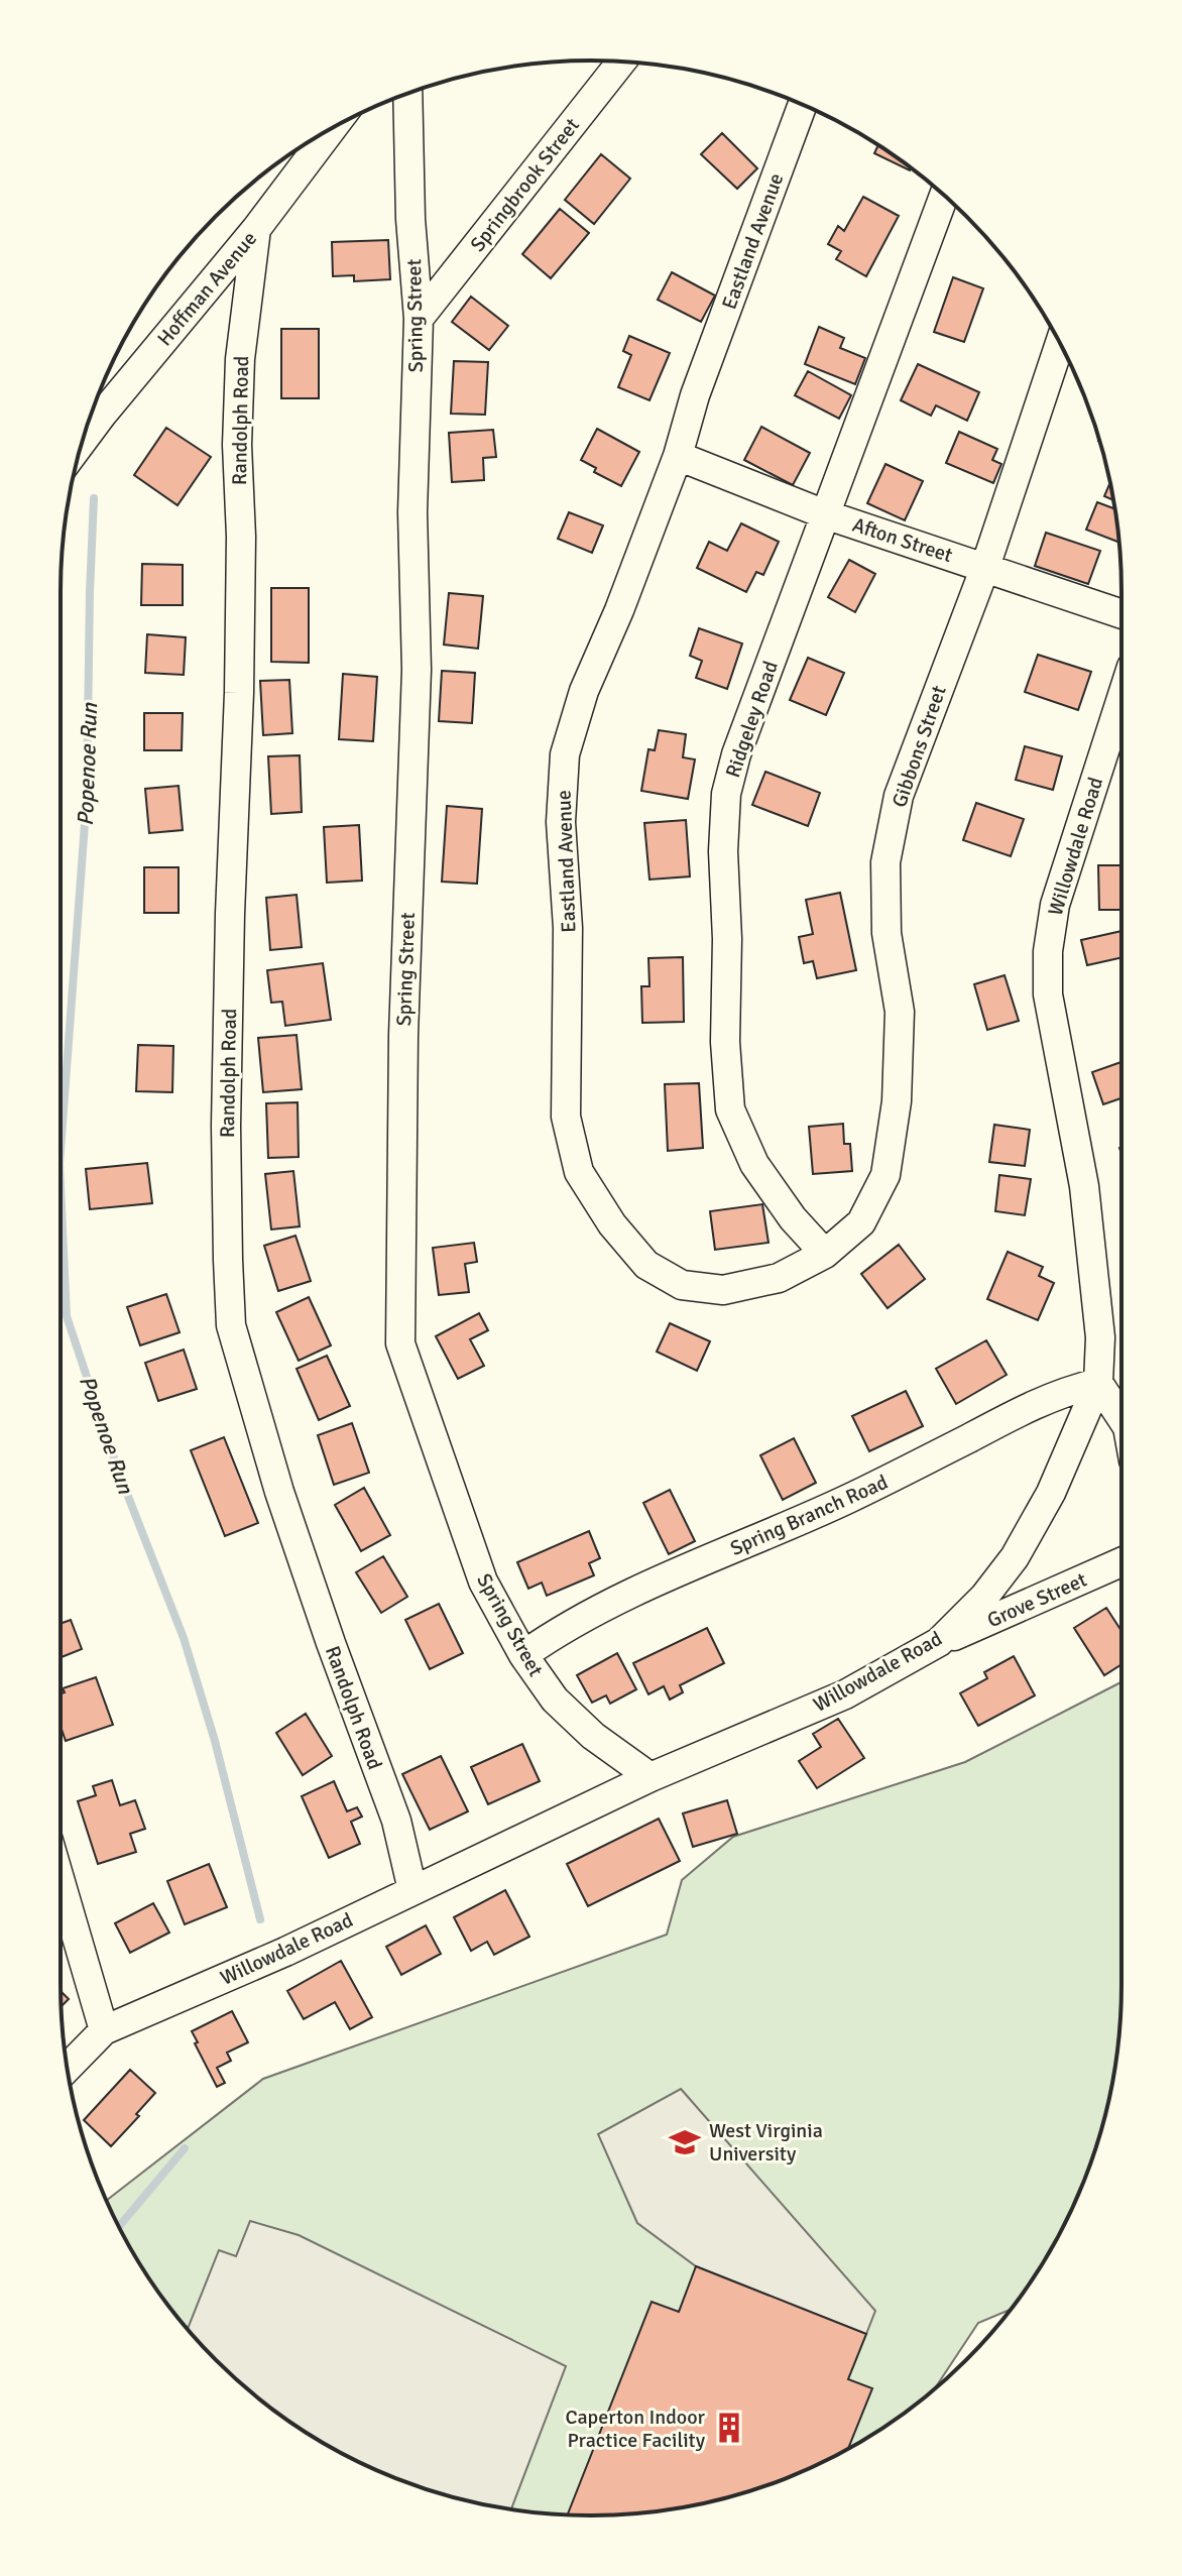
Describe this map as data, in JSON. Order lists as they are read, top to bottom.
{
  "streets": {
    "street": [
      "Springbrook Street",
      "Eastland Avenue",
      "Hoffman Avenue",
      "Spring Street",
      "Randolph Road",
      "Afton Street",
      "Ridgeley Road",
      "Gibbons Street",
      "Willowdale Road",
      "Spring Branch Road",
      "Grove Street"
    ]
  },
  "crossings": [
    ["Springbrook Street", "Spring Street"],
    ["Eastland Avenue", "Afton Street"],
    ["Eastland Avenue", "Ridgeley Road"],
    ["Eastland Avenue", "Gibbons Street"],
    ["Hoffman Avenue", "Randolph Road"],
    ["Spring Street", "Willowdale Road"],
    ["Spring Street", "Spring Branch Road"],
    ["Randolph Road", "Willowdale Road"],
    ["Afton Street", "Ridgeley Road"],
    ["Afton Street", "Gibbons Street"],
    ["Ridgeley Road", "Gibbons Street"],
    ["Willowdale Road", "Spring Branch Road"],
    ["Willowdale Road", "Grove Street"]
  ],
  "water": ["Popenoe Run"],
  "places": {
    "school or university": ["West Virginia University"],
    "building": ["Caperton Indoor Practice Facility"]
  }
}
